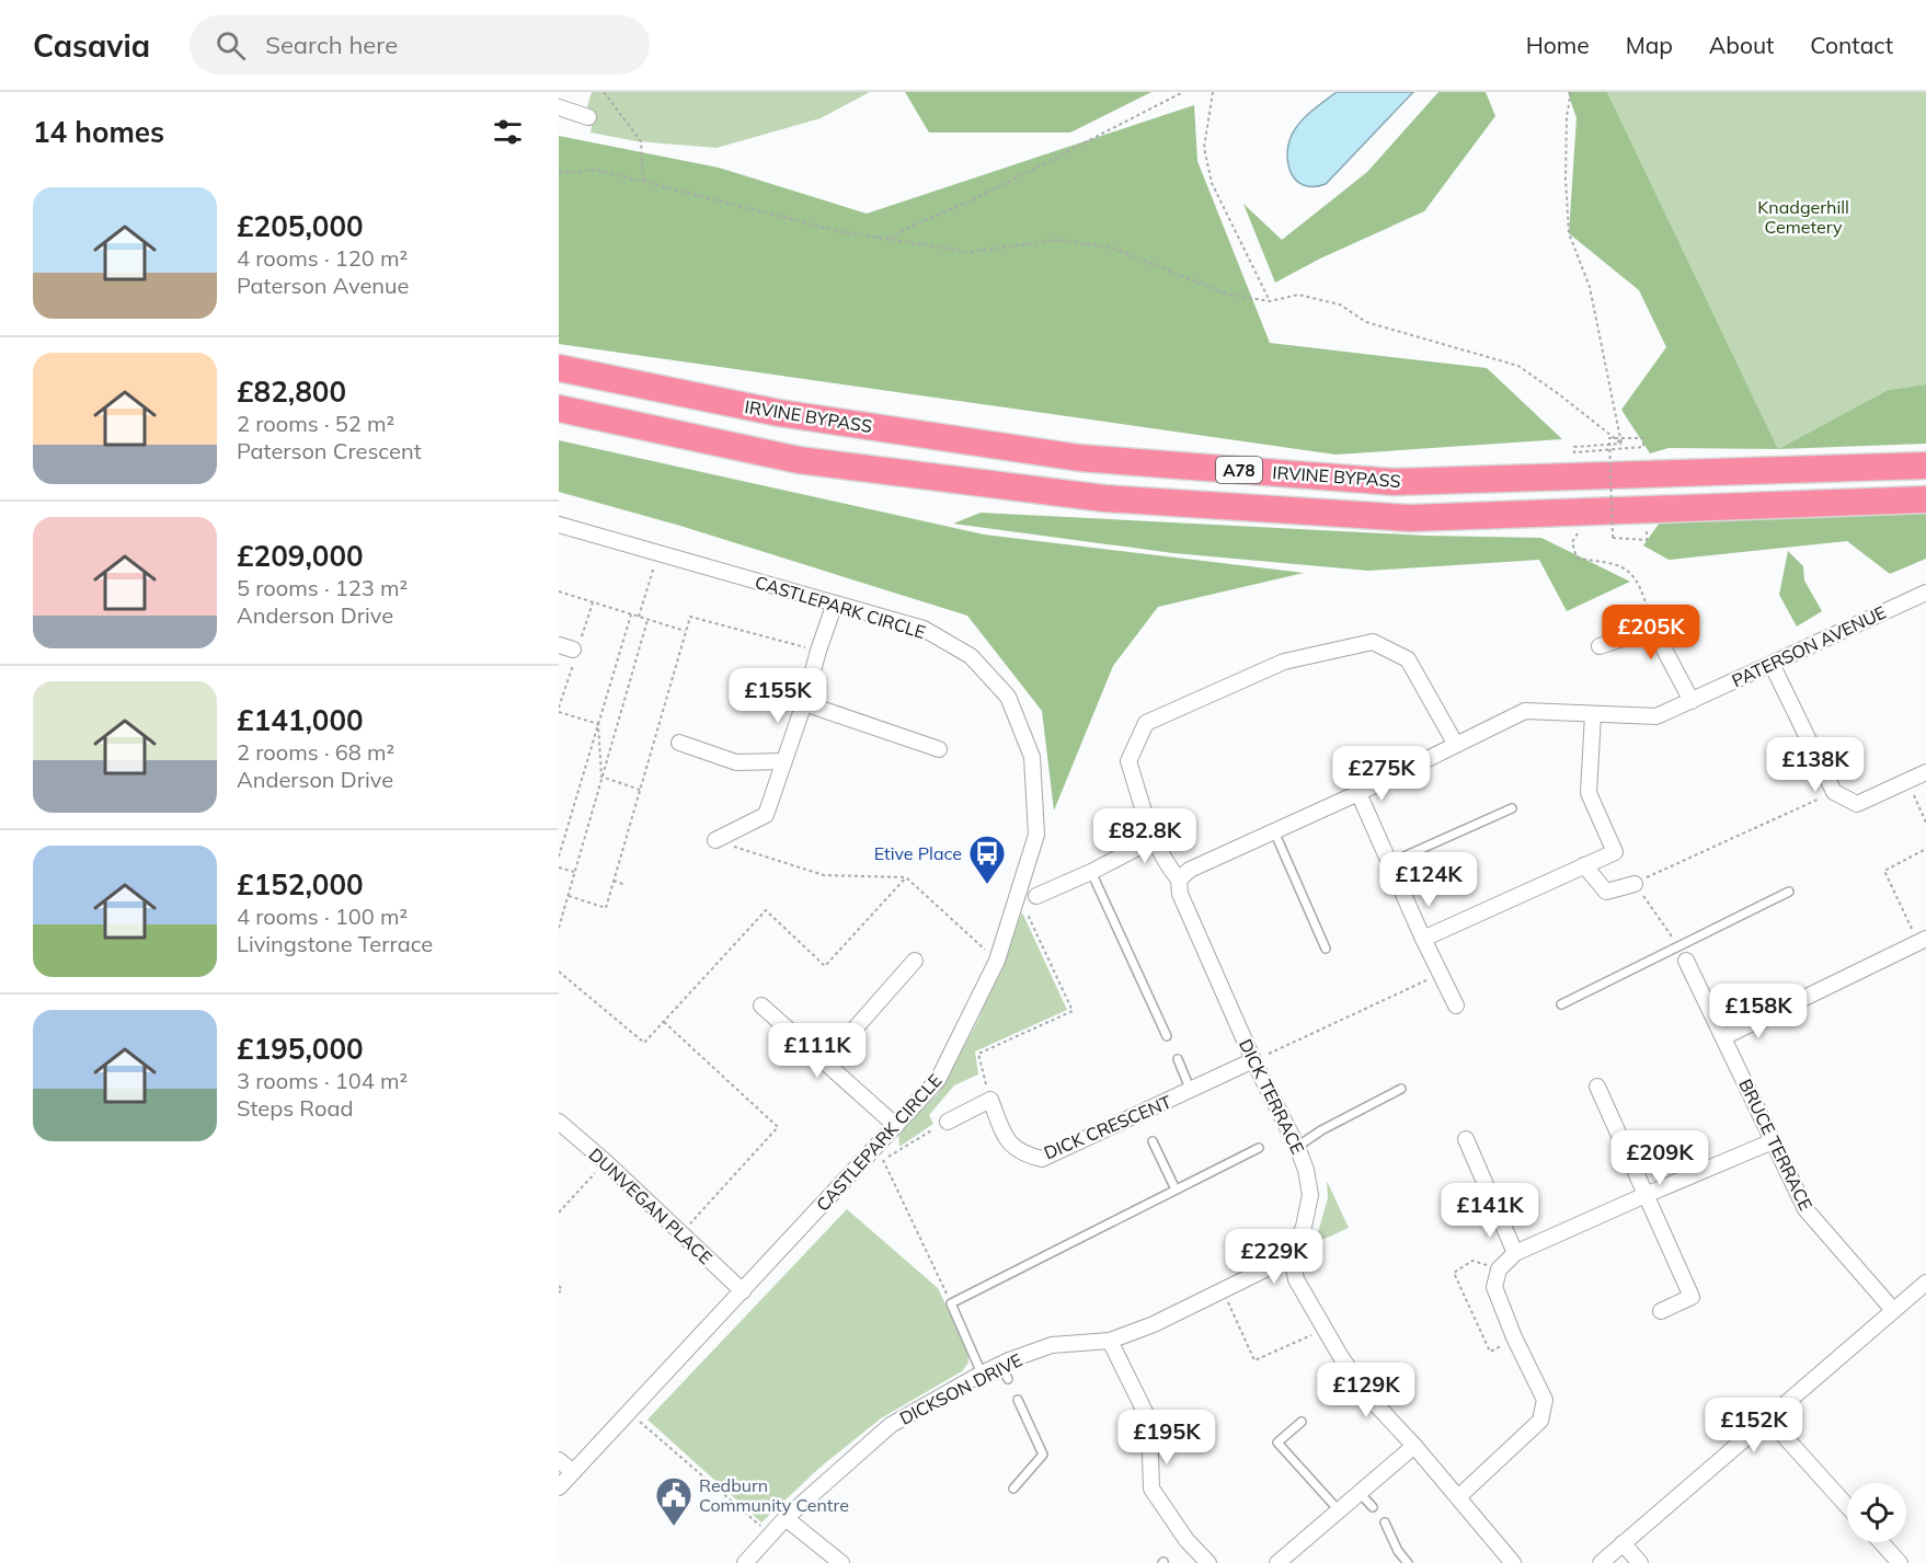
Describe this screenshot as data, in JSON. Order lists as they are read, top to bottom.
{
  "streets": {
    "highway": ["IRVINE BYPASS", "A78"],
    "street": [
      "CASTLEPARK CIRCLE",
      "PATERSON AVENUE",
      "DICK TERRACE",
      "DICK CRESCENT",
      "BRUCE TERRACE",
      "DUNVEGAN PLACE",
      "DICKSON DRIVE"
    ]
  },
  "crossings": [
    ["CASTLEPARK CIRCLE", "DUNVEGAN PLACE"],
    ["PATERSON AVENUE", "DICK TERRACE"],
    ["DICK TERRACE", "DICK CRESCENT"],
    ["DICK TERRACE", "DICKSON DRIVE"]
  ],
  "parks": ["Knadgerhill Cemetery"],
  "places": {
    "bus stop": ["Etive Place"],
    "public building": ["Redburn Community Centre"]
  },
  "page": {
    "header": "Casavia",
    "search": "Search here",
    "nav": [
      "Home",
      "Map",
      "About",
      "Contact"
    ],
    "heading": "14 homes",
    "list": [
      {
        "name": "£205,000",
        "note": "4 rooms · 120 m² · Paterson Avenue"
      },
      {
        "name": "£82,800",
        "note": "2 rooms · 52 m² · Paterson Crescent"
      },
      {
        "name": "£209,000",
        "note": "5 rooms · 123 m² · Anderson Drive"
      },
      {
        "name": "£141,000",
        "note": "2 rooms · 68 m² · Anderson Drive"
      },
      {
        "name": "£152,000",
        "note": "4 rooms · 100 m² · Livingstone Terrace"
      },
      {
        "name": "£195,000",
        "note": "3 rooms · 104 m² · Steps Road"
      }
    ],
    "price": [
      "£205K",
      "£155K",
      "£138K",
      "£275K",
      "£82.8K",
      "£124K",
      "£158K",
      "£111K",
      "£209K",
      "£141K",
      "£229K",
      "£129K",
      "£152K",
      "£195K"
    ]
  }
}
